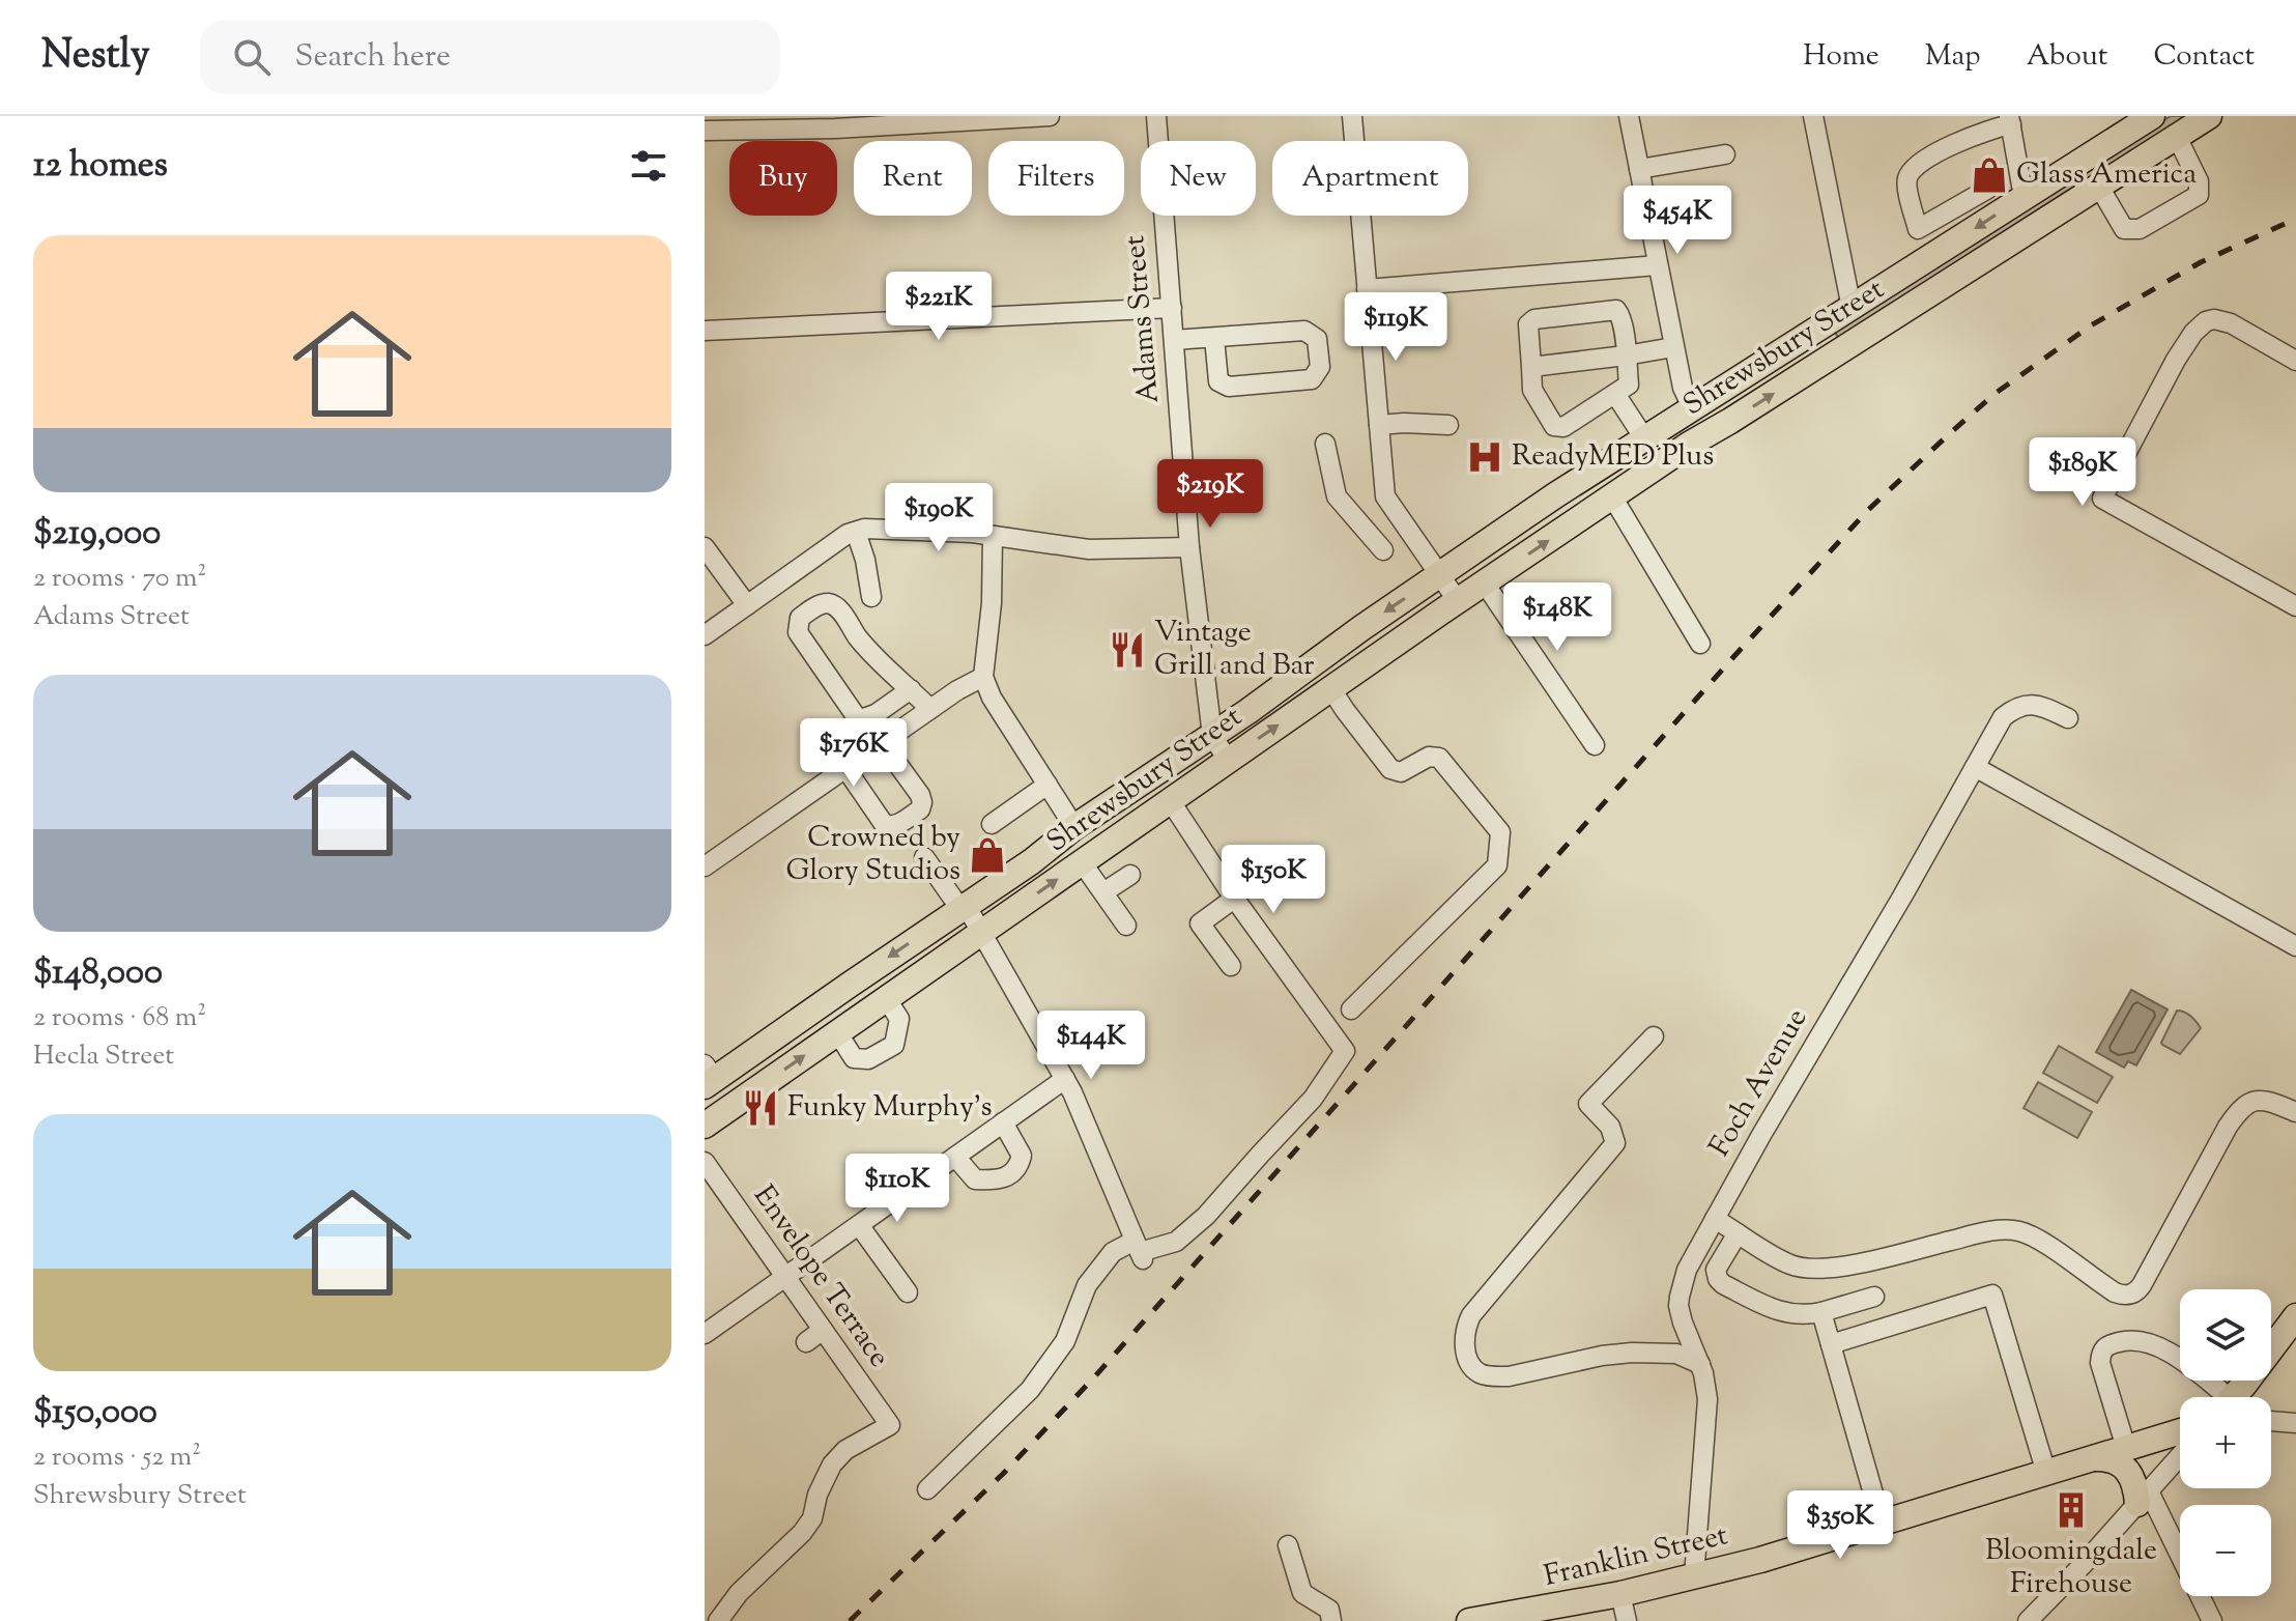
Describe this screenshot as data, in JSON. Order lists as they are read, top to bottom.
{
  "streets": {
    "main road": ["Shrewsbury Street", "Franklin Street"],
    "street": ["Adams Street", "Foch Avenue", "Envelope Terrace"]
  },
  "crossings": [
    ["Adams Street", "Shrewsbury Street"],
    ["Foch Avenue", "Franklin Street"]
  ],
  "places": {
    "shop": ["Glass America", "Crowned by Glory Studios"],
    "hospital": ["ReadyMED Plus"],
    "restaurant": ["Vintage Grill and Bar", "Funky Murphy's"],
    "building": ["Bloomingdale Firehouse"]
  },
  "page": {
    "header": "Nestly",
    "search": "Search here",
    "nav": [
      "Home",
      "Map",
      "About",
      "Contact"
    ],
    "heading": "12 homes",
    "chip": [
      "Buy",
      "Rent",
      "Filters",
      "New",
      "Apartment"
    ],
    "price": [
      "$454K",
      "$221K",
      "$119K",
      "$189K",
      "$219K",
      "$190K",
      "$148K",
      "$176K",
      "$150K",
      "$144K",
      "$110K",
      "$350K"
    ],
    "list": [
      {
        "name": "$219,000",
        "note": "2 rooms · 70 m² · Adams Street"
      },
      {
        "name": "$148,000",
        "note": "2 rooms · 68 m² · Hecla Street"
      },
      {
        "name": "$150,000",
        "note": "2 rooms · 52 m² · Shrewsbury Street"
      }
    ],
    "map_buttons": ["+", "−"]
  }
}
